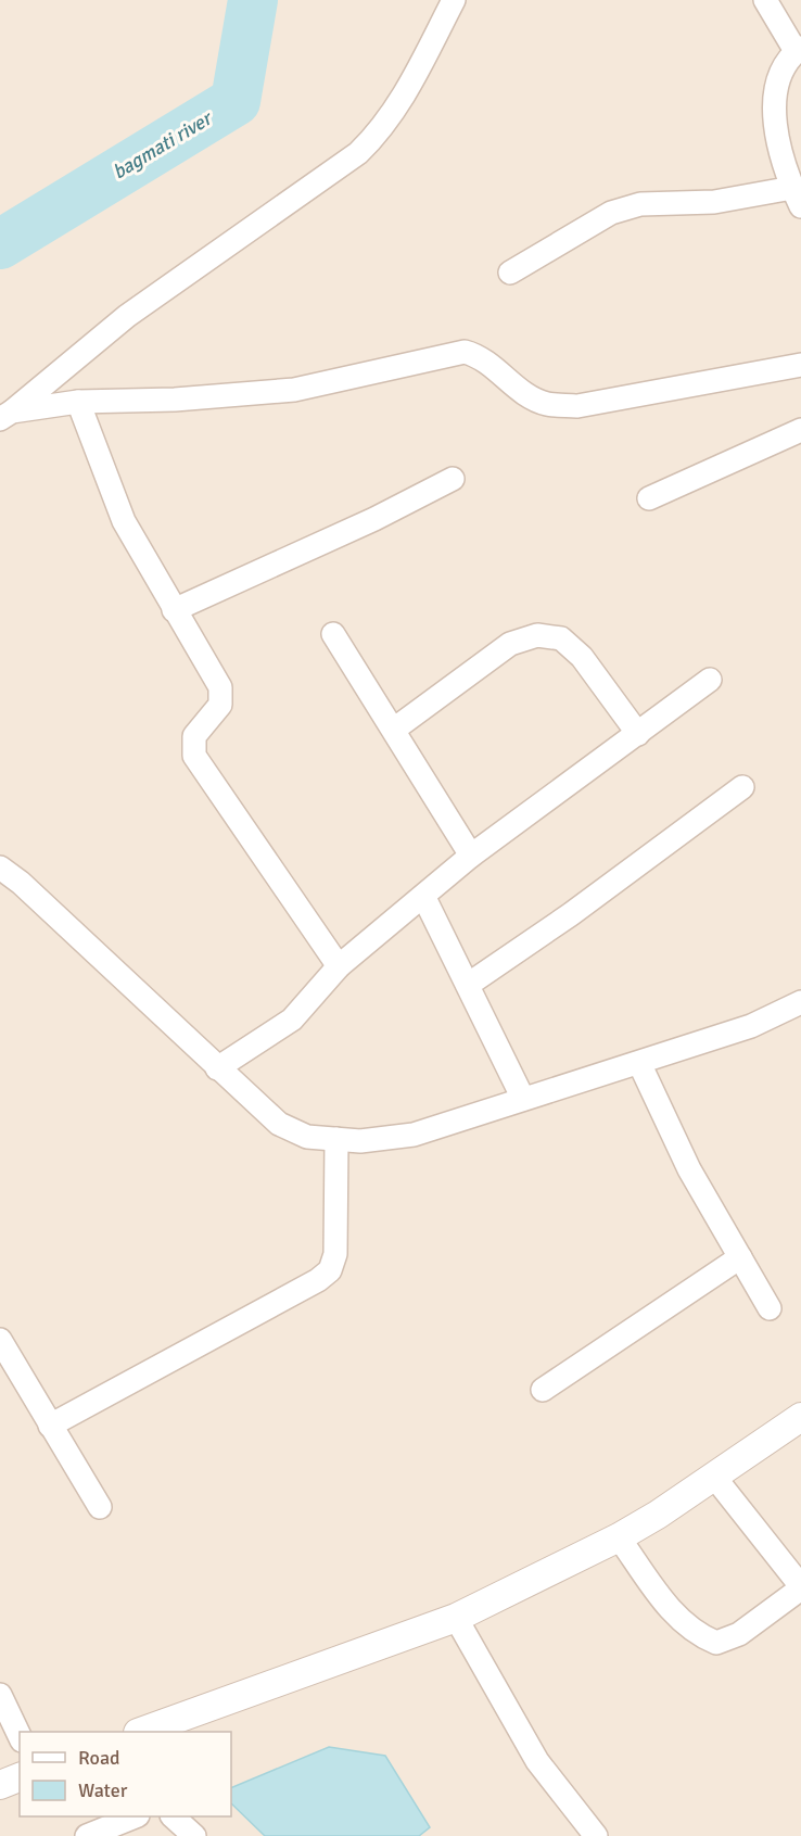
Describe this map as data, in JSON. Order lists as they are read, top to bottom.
{
  "water": ["bagmati river"],
  "legend": ["Road", "Water"]
}
